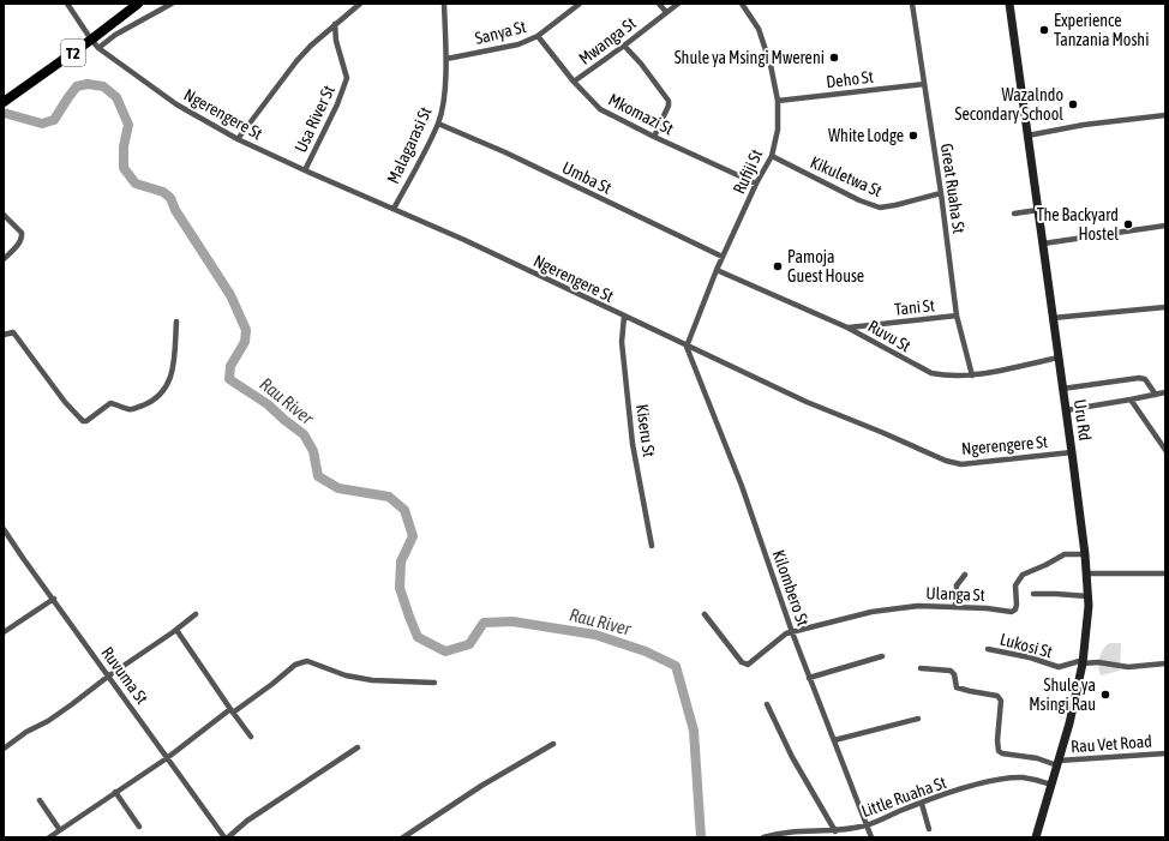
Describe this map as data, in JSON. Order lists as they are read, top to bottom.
{
  "streets": {
    "highway": ["T2"],
    "street": [
      "Sanya St",
      "Mwanga St",
      "Deho St",
      "Ngerengere St",
      "Mkomazi St",
      "Usa River St",
      "Malagarasi St",
      "Rufiji St",
      "Kikuletwa St",
      "Umba St",
      "Great Ruaha St",
      "Tani St",
      "Ruvu St",
      "Uru Rd",
      "Kiseru St",
      "Kilombero St",
      "Ulanga St",
      "Lukosi St",
      "Ruvuma St",
      "Rau Vet Road",
      "Little Ruaha St"
    ]
  },
  "crossings": [
    ["Sanya St", "Mkomazi St"],
    ["Sanya St", "Malagarasi St"],
    ["Mwanga St", "Mkomazi St"],
    ["T2", "Ngerengere St"],
    ["Deho St", "Rufiji St"],
    ["Deho St", "Great Ruaha St"],
    ["Ngerengere St", "Usa River St"],
    ["Ngerengere St", "Malagarasi St"],
    ["Ngerengere St", "Rufiji St"],
    ["Ngerengere St", "Uru Rd"],
    ["Ngerengere St", "Kiseru St"],
    ["Ngerengere St", "Kilombero St"],
    ["Mkomazi St", "Rufiji St"],
    ["Malagarasi St", "Umba St"],
    ["Rufiji St", "Kikuletwa St"],
    ["Rufiji St", "Umba St"],
    ["Rufiji St", "Ruvu St"],
    ["Rufiji St", "Kilombero St"],
    ["Kikuletwa St", "Great Ruaha St"],
    ["Great Ruaha St", "Tani St"],
    ["Great Ruaha St", "Ruvu St"],
    ["Tani St", "Ruvu St"],
    ["Ruvu St", "Uru Rd"],
    ["Uru Rd", "Ulanga St"],
    ["Uru Rd", "Lukosi St"],
    ["Uru Rd", "Rau Vet Road"],
    ["Uru Rd", "Little Ruaha St"],
    ["Kilombero St", "Ulanga St"],
    ["Kilombero St", "Little Ruaha St"]
  ],
  "water": ["Rau River"],
  "places": [
    "Experience Tanzania Moshi",
    "Shule ya Msingi Mwereni",
    "Wazalndo Secondary School",
    "White Lodge",
    "The Backyard Hostel",
    "Pamoja Guest House",
    "Shule ya Msingi Rau"
  ]
}
